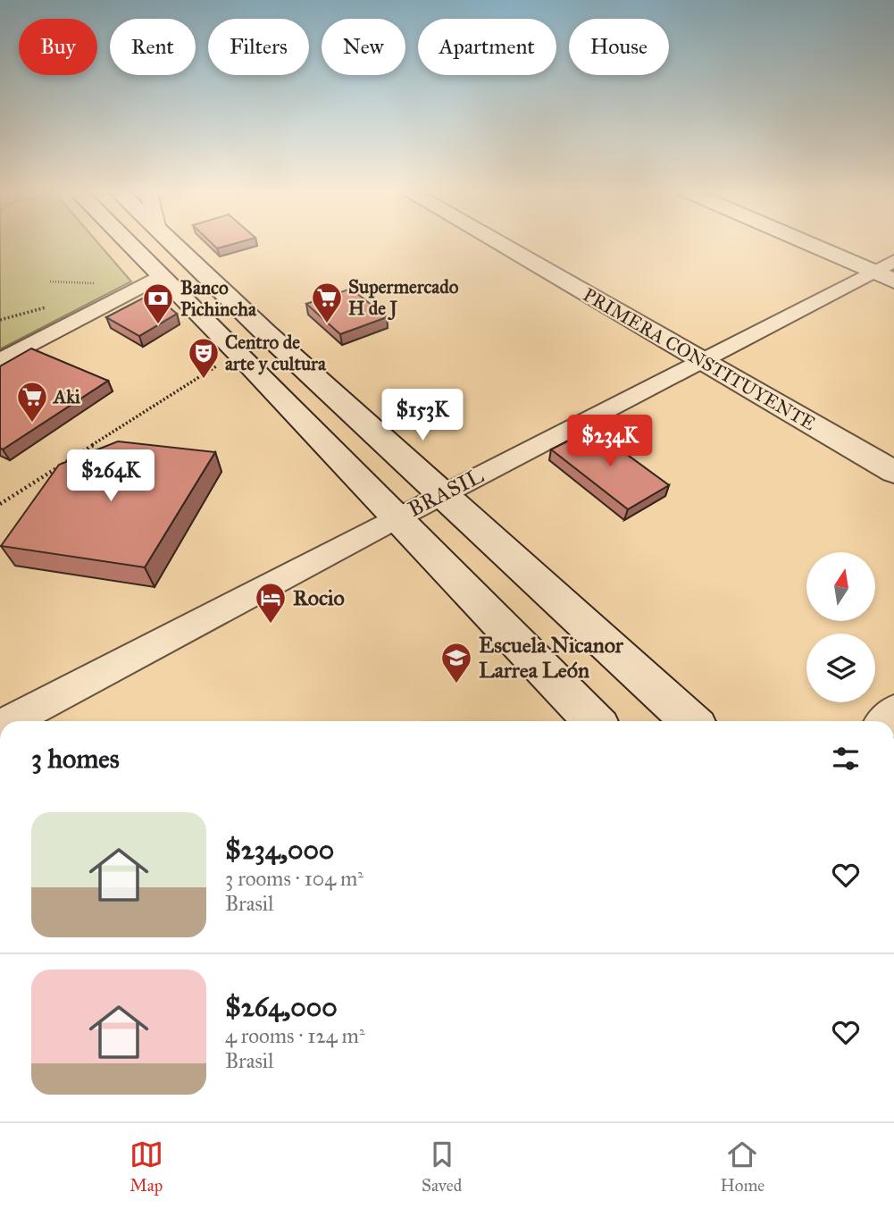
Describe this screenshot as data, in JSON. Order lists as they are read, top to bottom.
{
  "streets": {
    "main road": ["PRIMERA CONSTITUYENTE"],
    "street": ["BRASIL"]
  },
  "crossings": [
    ["PRIMERA CONSTITUYENTE", "BRASIL"]
  ],
  "places": {
    "supermarket": ["Supermercado H de J", "Aki"],
    "bank": ["Banco Pichincha"],
    "theatre": ["Centro de arte y cultura"],
    "hotel": ["Rocio"],
    "school or university": ["Escuela Nicanor Larrea León"]
  },
  "north": "top",
  "page": {
    "chip": [
      "Buy",
      "Rent",
      "Filters",
      "New",
      "Apartment",
      "House"
    ],
    "price": ["$153K", "$234K", "$264K"],
    "heading": "3 homes",
    "list": [
      {
        "name": "$234,000",
        "note": "3 rooms · 104 m² · Brasil"
      },
      {
        "name": "$264,000",
        "note": "4 rooms · 124 m² · Brasil"
      }
    ],
    "tabs": ["Map", "Saved", "Home"]
  }
}
